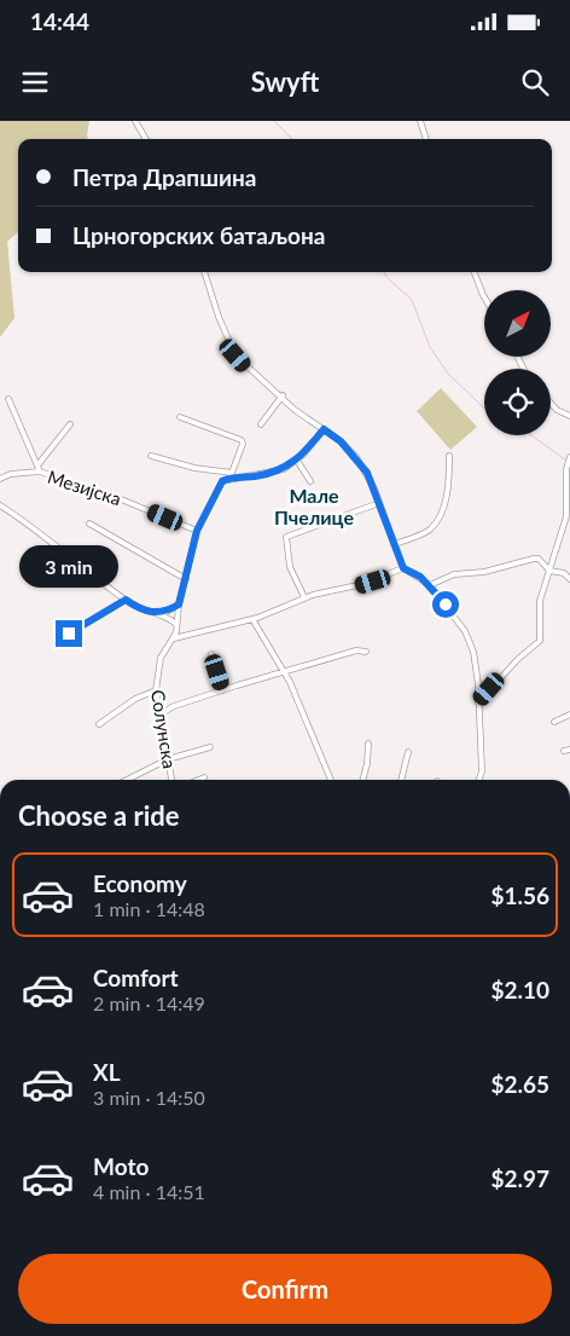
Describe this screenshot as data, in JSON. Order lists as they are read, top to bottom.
{
  "streets": {
    "street": ["Мезијска", "Солунска"]
  },
  "crossings": [
    ["Мезијска", "Солунска"]
  ],
  "districts": ["Мале Пчелице"],
  "north": "top right",
  "page": {
    "status": "14:44",
    "header": "Swyft",
    "banner": ["Петра Драпшина", "Црногорских батаљона"],
    "bubble": "3 min",
    "heading": "Choose a ride",
    "list": [
      {
        "name": "Economy",
        "note": "1 min · 14:48",
        "value": "$1.56"
      },
      {
        "name": "Comfort",
        "note": "2 min · 14:49",
        "value": "$2.10"
      },
      {
        "name": "XL",
        "note": "3 min · 14:50",
        "value": "$2.65"
      },
      {
        "name": "Moto",
        "note": "4 min · 14:51",
        "value": "$2.97"
      }
    ],
    "buttons": "Confirm"
  }
}
